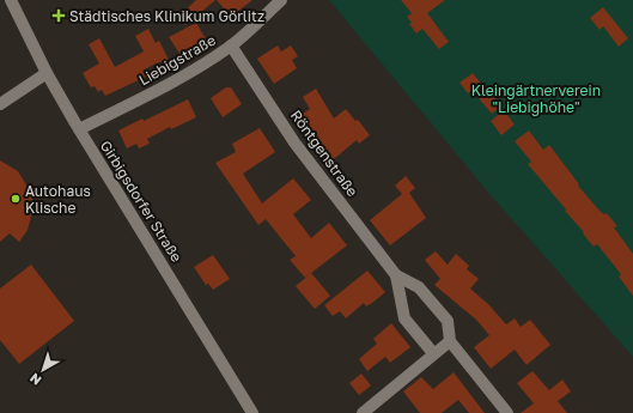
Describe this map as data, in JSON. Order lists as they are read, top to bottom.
{
  "streets": {
    "street": ["Liebigstraße", "Röntgenstraße", "Girbigsdorfer Straße"]
  },
  "crossings": [
    ["Liebigstraße", "Röntgenstraße"],
    ["Liebigstraße", "Girbigsdorfer Straße"]
  ],
  "parks": ["Kleingärtnerverein \"Liebighöhe\""],
  "places": {
    "health": ["Städtisches Klinikum Görlitz"],
    "other": ["Autohaus Klische"]
  },
  "north": "bottom left"
}
